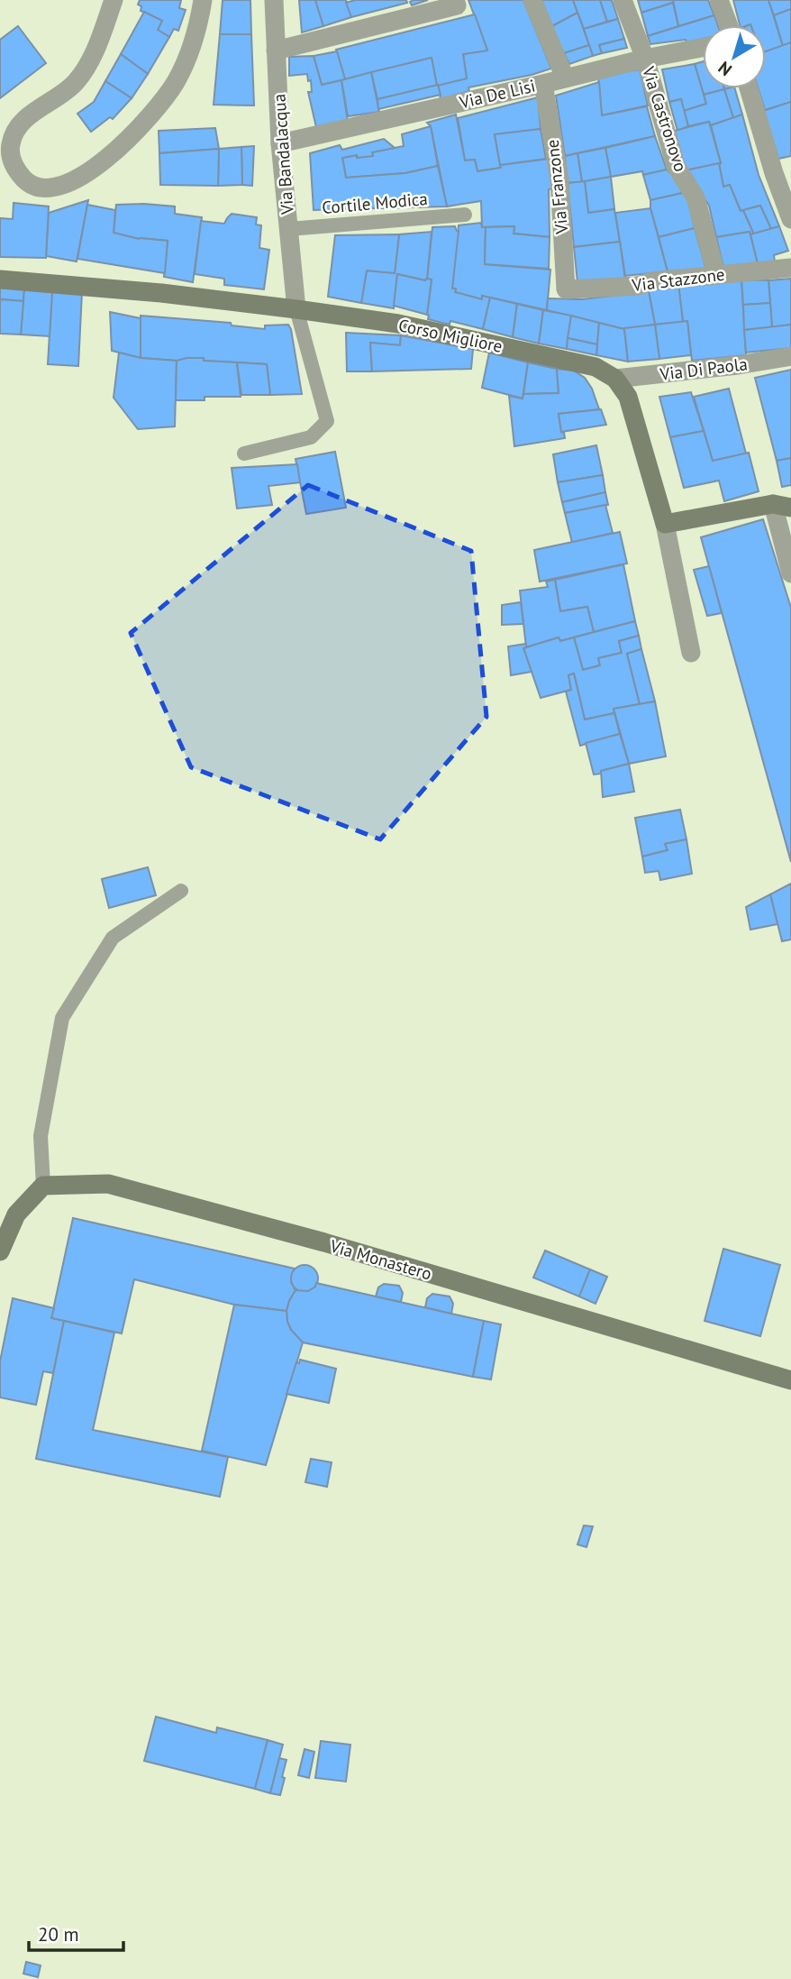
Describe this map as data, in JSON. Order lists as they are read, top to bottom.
{
  "streets": {
    "street": [
      "Via De Lisi",
      "Via Castronovo",
      "Via Bandalacqua",
      "Via Franzone",
      "Via Stazzone",
      "Corso Migliore",
      "Via Di Paola",
      "Via Monastero"
    ],
    "lane": ["Cortile Modica"]
  },
  "crossings": [
    ["Via De Lisi", "Via Castronovo"],
    ["Via De Lisi", "Via Bandalacqua"],
    ["Via De Lisi", "Via Franzone"],
    ["Via Castronovo", "Via Stazzone"],
    ["Via Bandalacqua", "Cortile Modica"],
    ["Via Bandalacqua", "Corso Migliore"],
    ["Via Franzone", "Via Stazzone"],
    ["Corso Migliore", "Via Di Paola"]
  ],
  "scale_bar": "20 m",
  "north": "bottom left"
}
